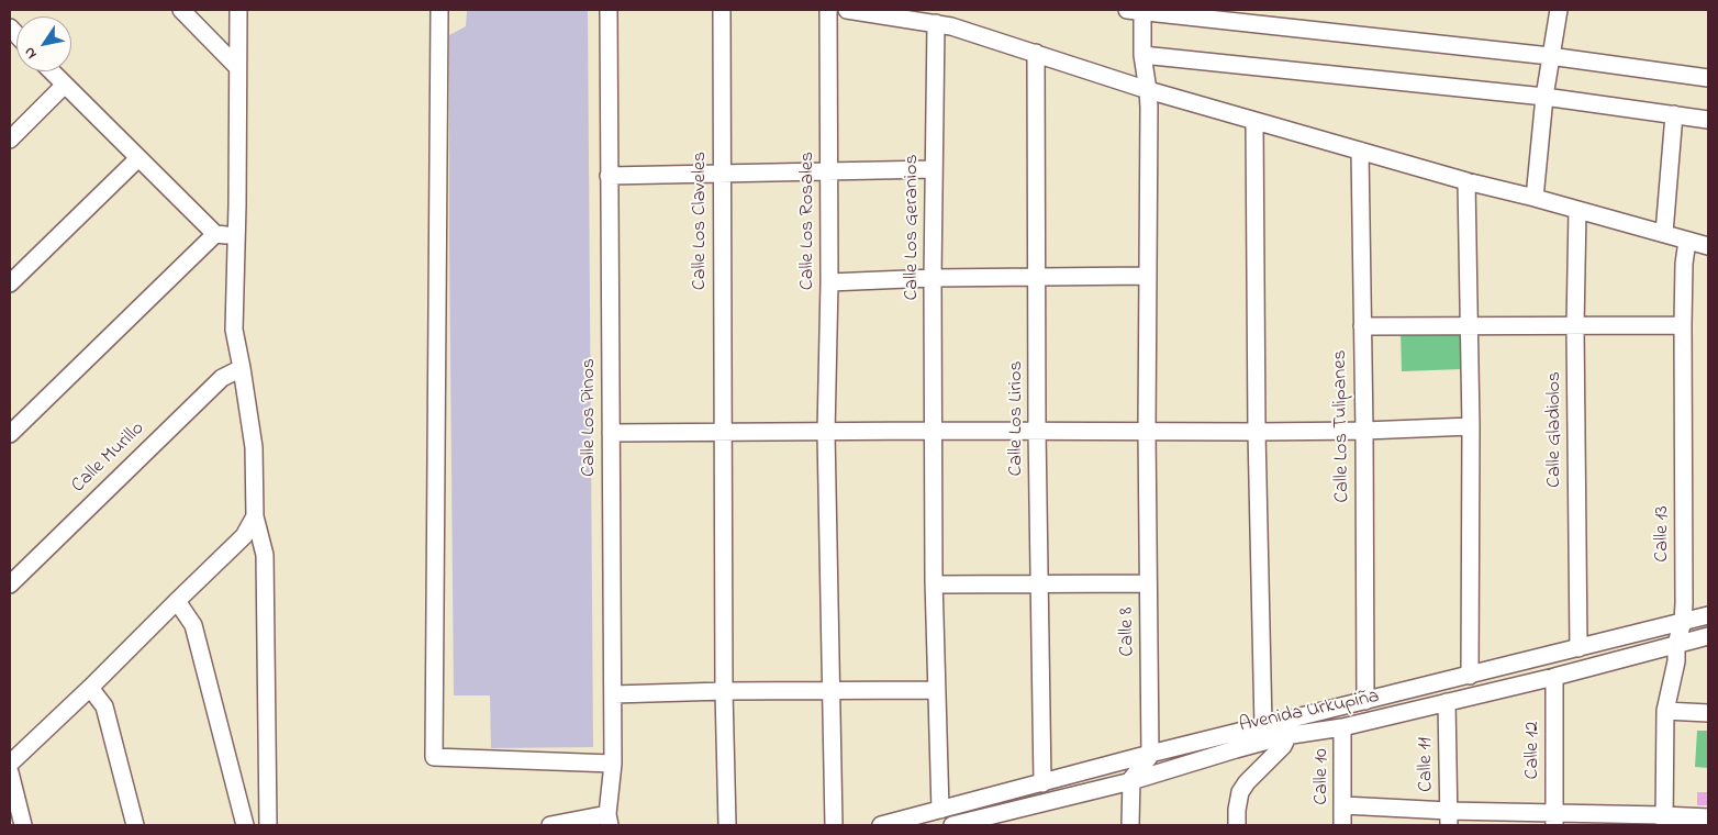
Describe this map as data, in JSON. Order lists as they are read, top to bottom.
{
  "streets": {
    "street": [
      "Calle Los Claveles",
      "Calle Los Rosales",
      "Calle Los Geranios",
      "Calle Los Pinos",
      "Calle Los Lirios",
      "Calle Los Tulipanes",
      "Calle Gladiolos",
      "Calle Murillo",
      "Calle 13",
      "Calle 8",
      "Avenida Urkupiña",
      "Calle 12",
      "Calle 11",
      "Calle 10"
    ]
  },
  "crossings": [
    ["Calle 13", "Avenida Urkupiña"],
    ["Avenida Urkupiña", "Calle 12"],
    ["Avenida Urkupiña", "Calle 11"],
    ["Avenida Urkupiña", "Calle 10"]
  ],
  "north": "bottom left"
}
